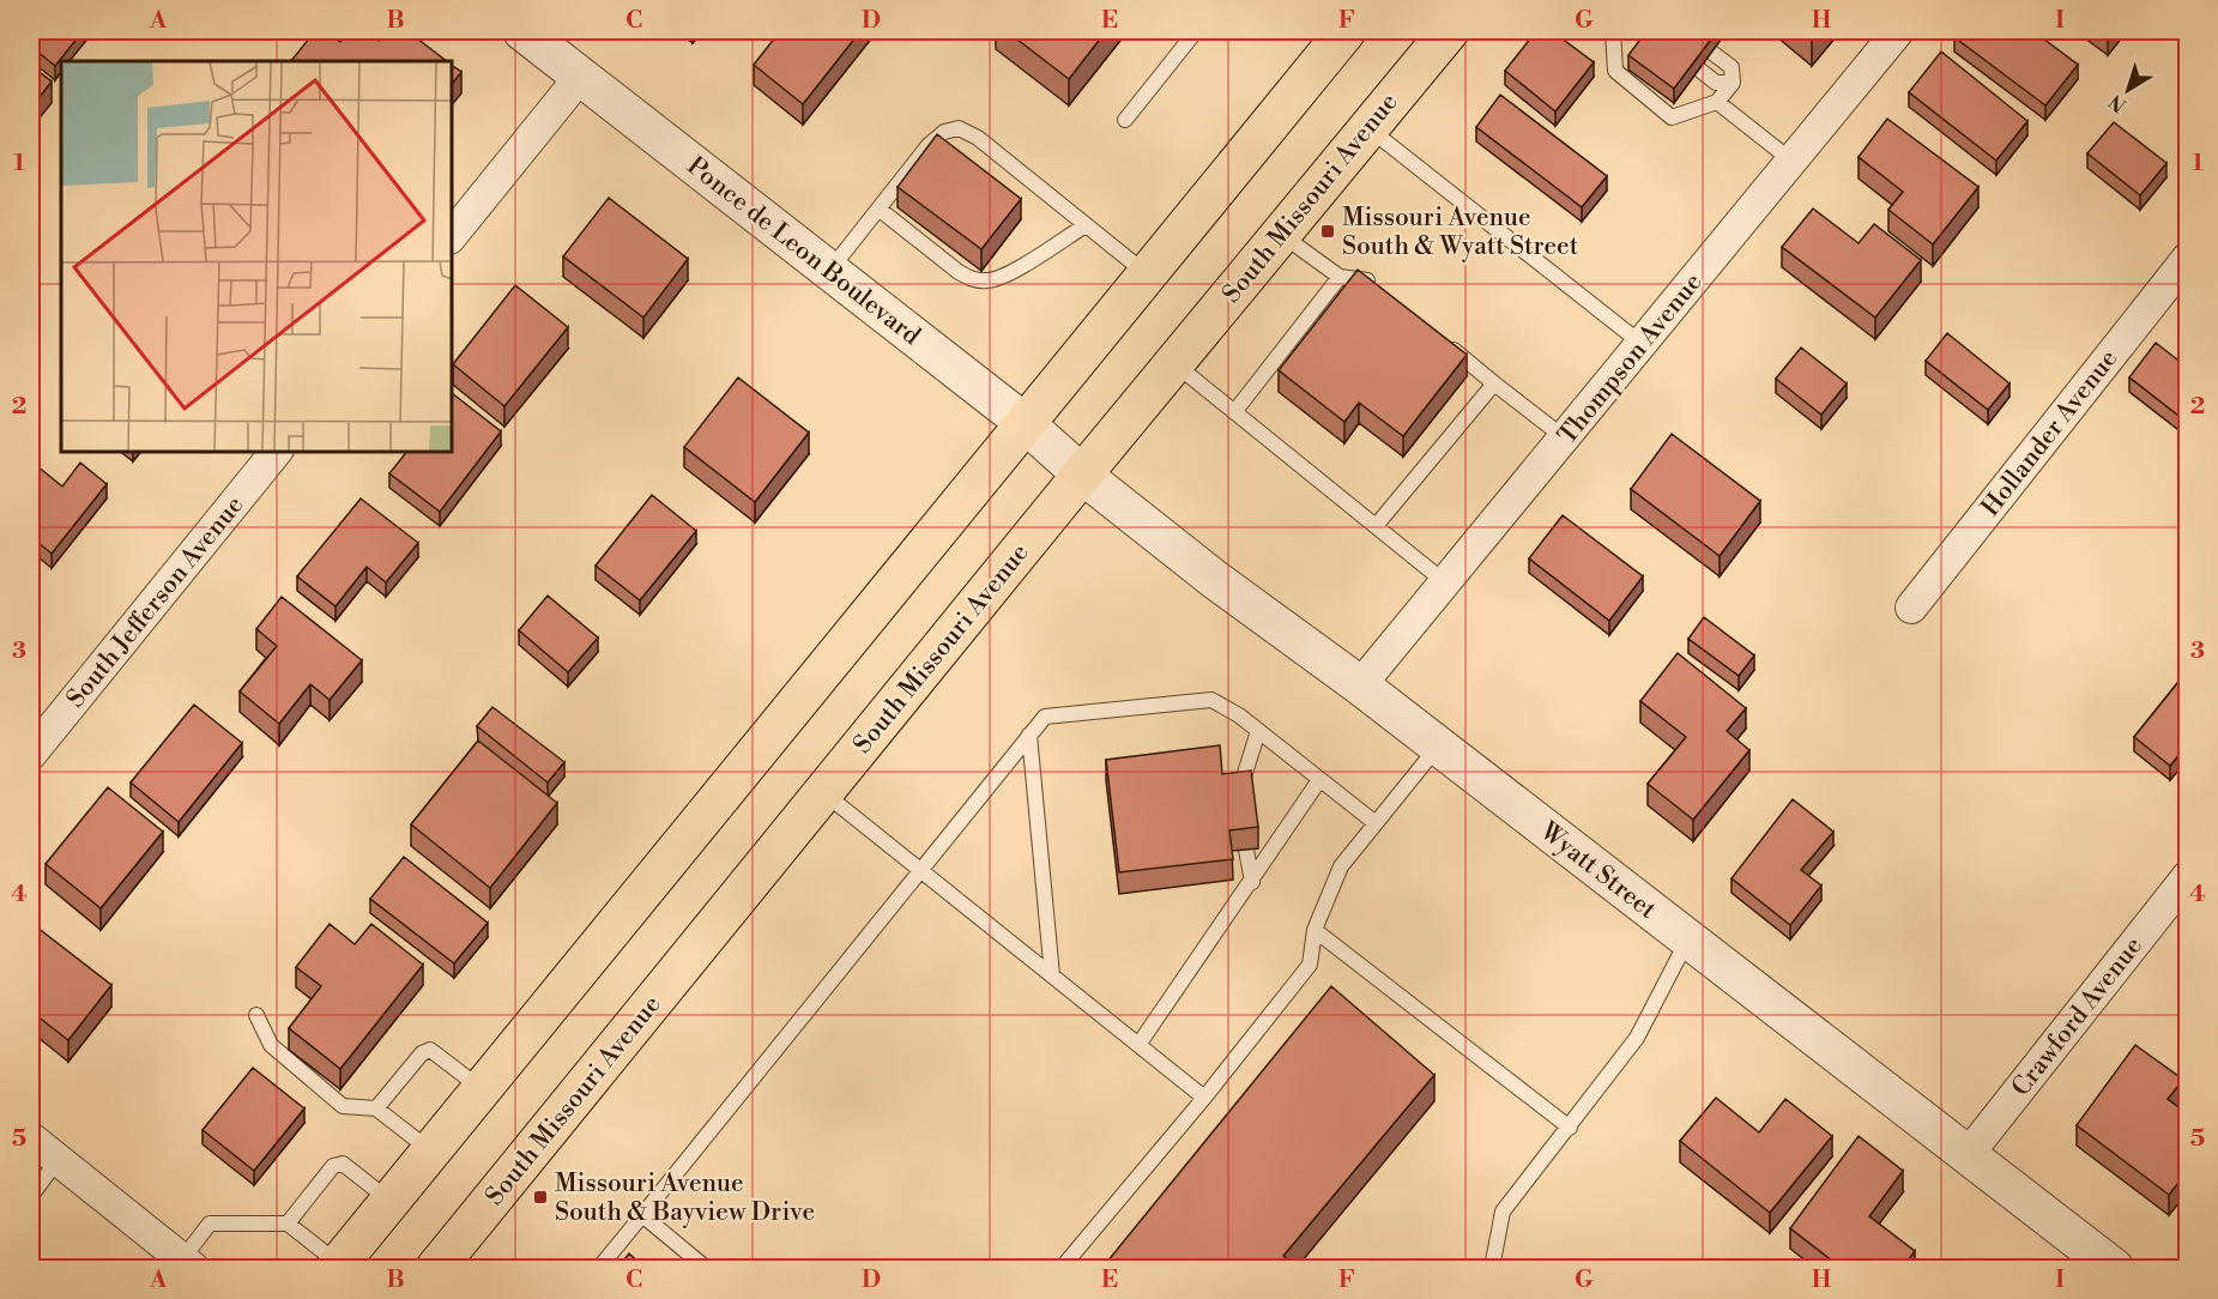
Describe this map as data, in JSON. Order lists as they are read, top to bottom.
{
  "streets": {
    "main road": ["South Missouri Avenue"],
    "street": [
      "Ponce de Leon Boulevard",
      "Thompson Avenue",
      "Hollander Avenue",
      "South Jefferson Avenue",
      "Wyatt Street",
      "Crawford Avenue"
    ]
  },
  "crossings": [
    ["South Missouri Avenue", "Ponce de Leon Boulevard"],
    ["South Missouri Avenue", "Wyatt Street"],
    ["Ponce de Leon Boulevard", "Wyatt Street"],
    ["Thompson Avenue", "Wyatt Street"],
    ["Wyatt Street", "Crawford Avenue"]
  ],
  "places": {
    "transit": ["Missouri Avenue South & Wyatt Street", "Missouri Avenue South & Bayview Drive"]
  },
  "north": "bottom left",
  "grid": {
    "columns": [
      "A",
      "B",
      "C",
      "D",
      "E",
      "F",
      "G",
      "H",
      "I"
    ],
    "rows": [
      "1",
      "2",
      "3",
      "4",
      "5"
    ]
  }
}
